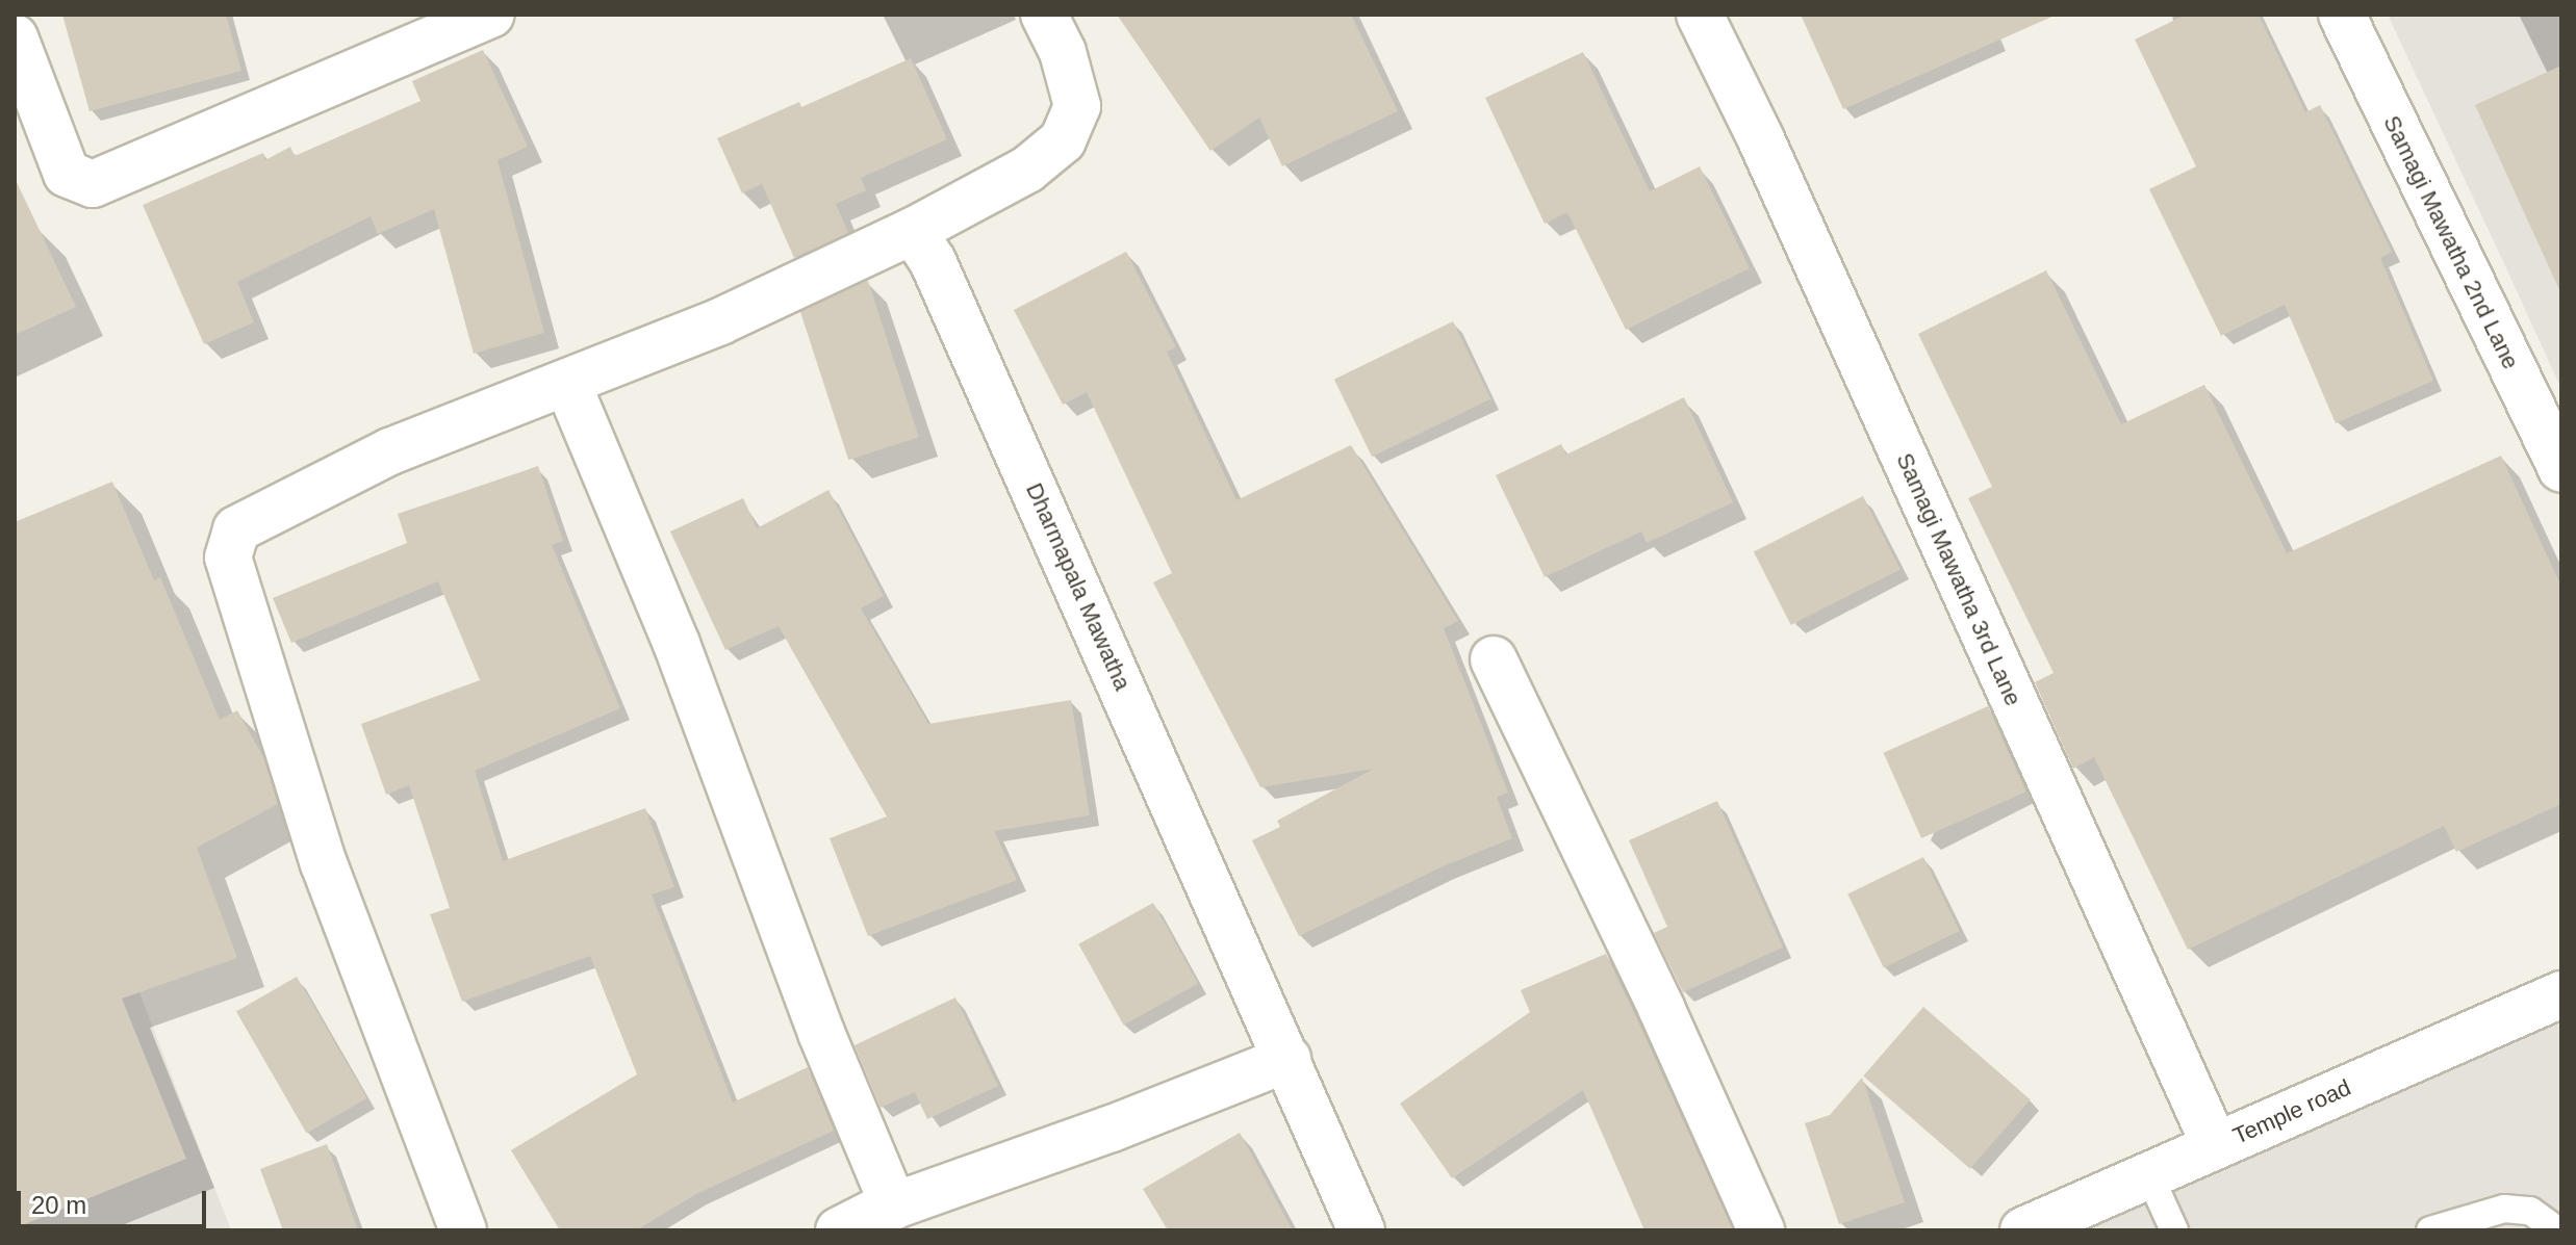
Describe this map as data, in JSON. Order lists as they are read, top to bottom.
{
  "streets": {
    "street": [
      "Samagi Mawatha 2nd Lane",
      "Samagi Mawatha 3rd Lane",
      "Dharmapala Mawatha",
      "Temple road"
    ]
  },
  "crossings": [
    ["Samagi Mawatha 3rd Lane", "Temple road"]
  ],
  "scale_bar": "20 m"
}
